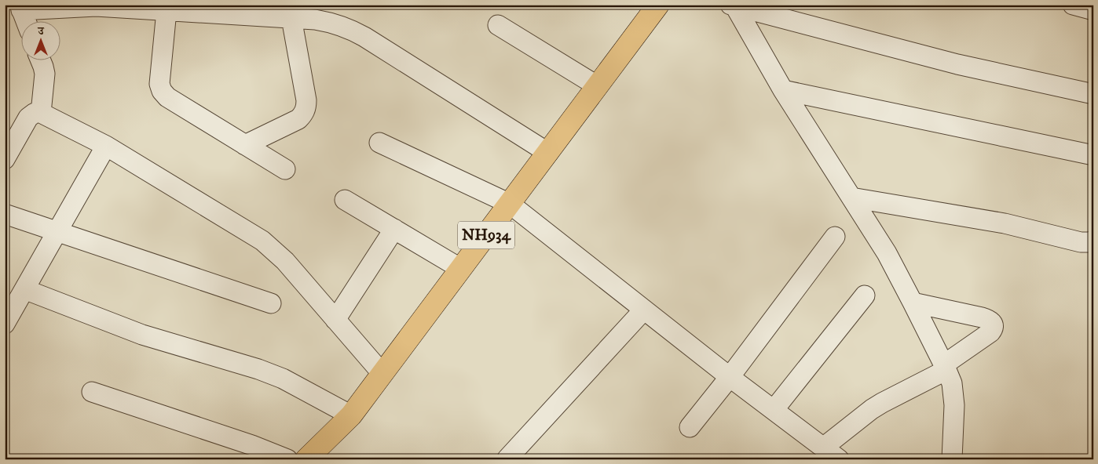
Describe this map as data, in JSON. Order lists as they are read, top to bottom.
{
  "streets": {
    "highway": ["NH934"]
  },
  "north": "top"
}
